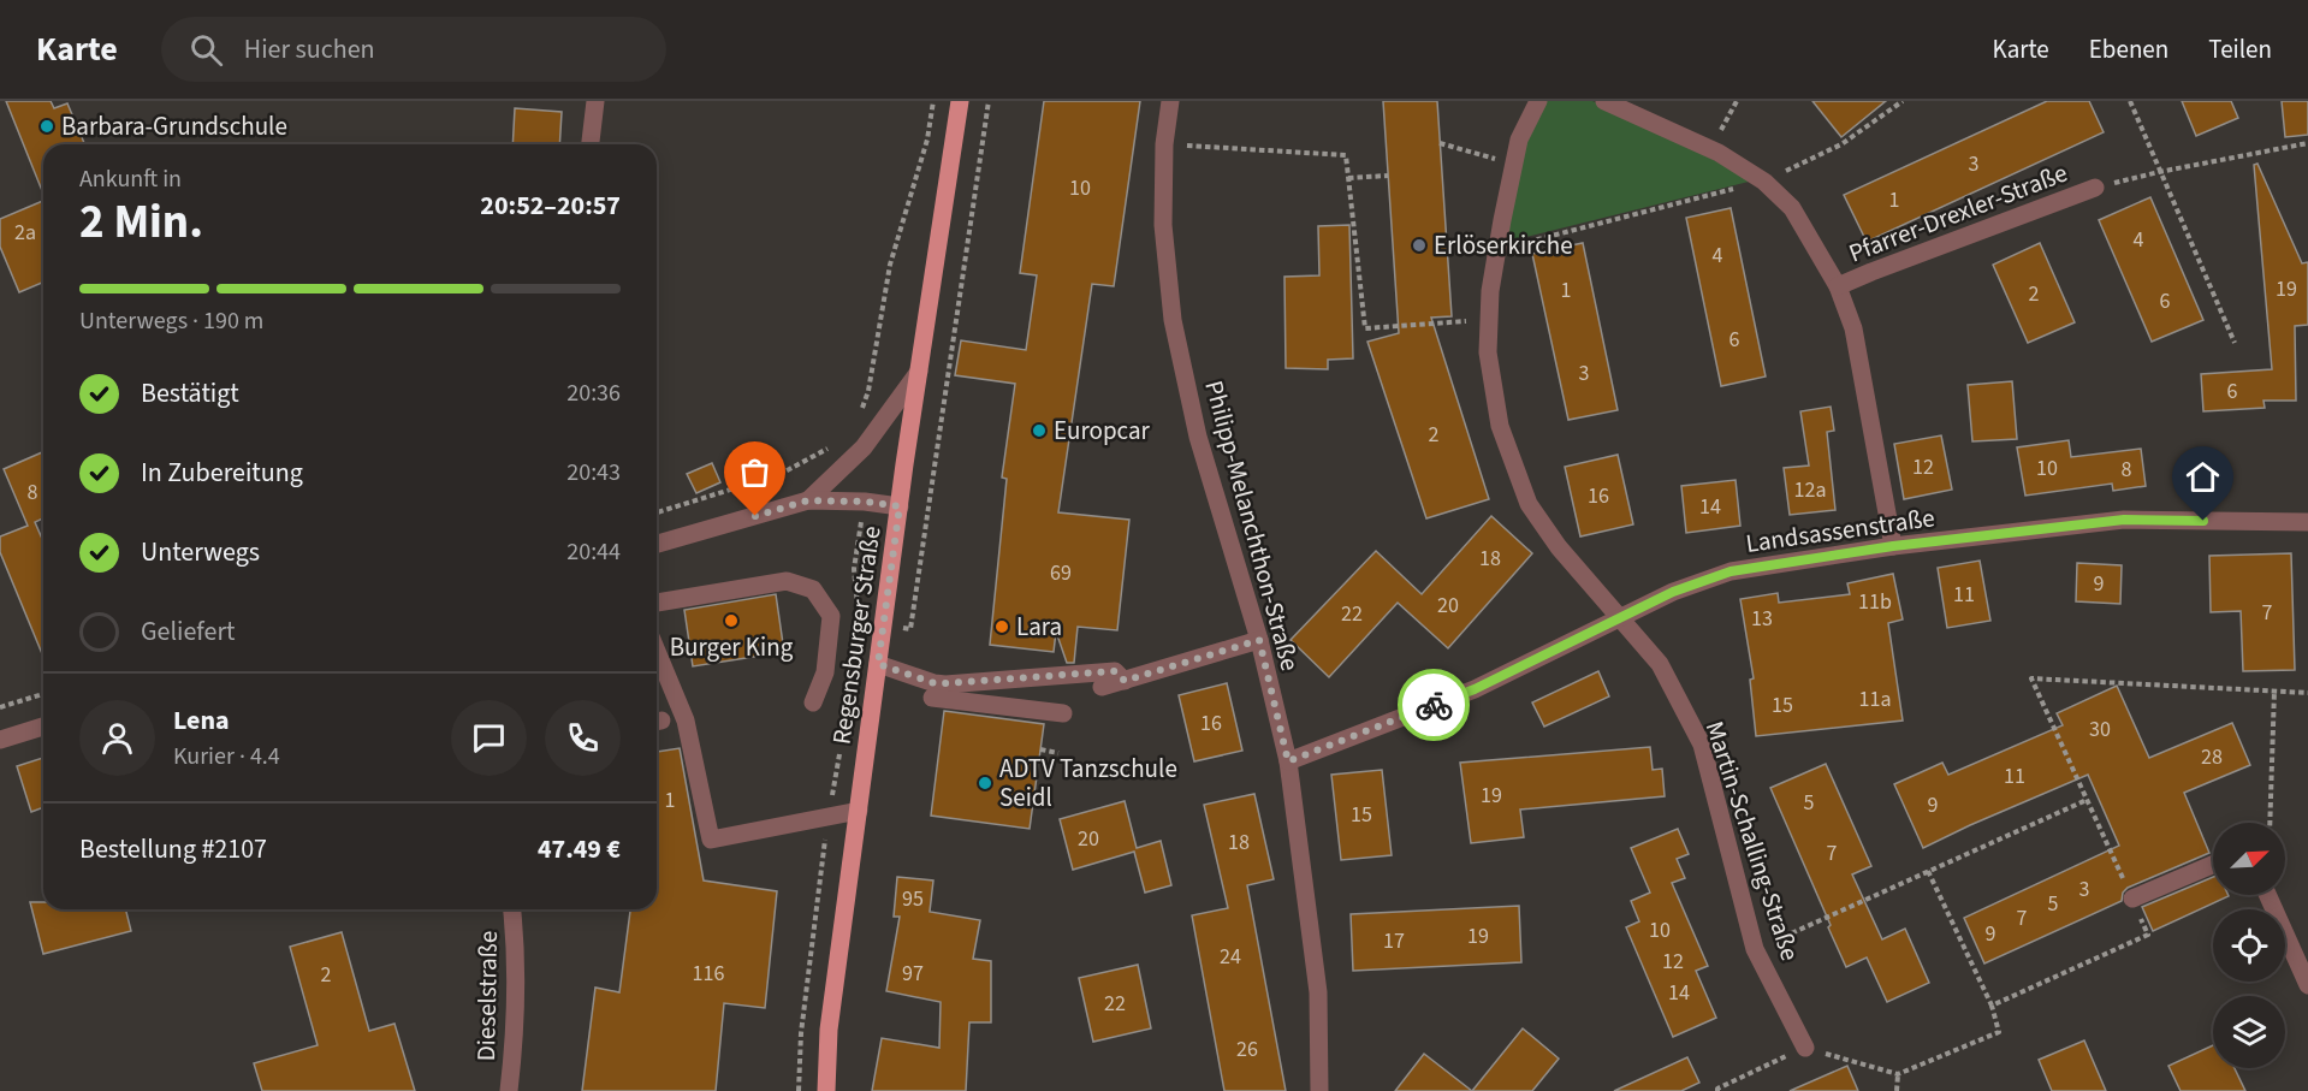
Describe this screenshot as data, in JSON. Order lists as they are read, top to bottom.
{
  "streets": {
    "main road": ["Regensburger Straße"],
    "street": [
      "Pfarrer-Drexler-Straße",
      "Philipp-Melanchthon-Straße",
      "Landsassenstraße",
      "Martin-Schalling-Straße",
      "Dieselstraße"
    ]
  },
  "crossings": [
    ["Philipp-Melanchthon-Straße", "Landsassenstraße"],
    ["Landsassenstraße", "Martin-Schalling-Straße"]
  ],
  "places": [
    "Barbara-Grundschule",
    "Erlöserkirche",
    "Europcar",
    "Burger King",
    "Lara",
    "ADTV Tanzschule Seidl"
  ],
  "house_numbers": [
    "3",
    "10",
    "1",
    "2a",
    "4",
    "4",
    "19",
    "1",
    "2",
    "6",
    "6",
    "3",
    "6",
    "2",
    "12",
    "10",
    "8",
    "12a",
    "8",
    "16",
    "14",
    "18",
    "69",
    "9",
    "11",
    "11b",
    "20",
    "7",
    "22",
    "13",
    "11a",
    "15",
    "16",
    "30",
    "28",
    "11",
    "19",
    "1",
    "5",
    "9",
    "15",
    "20",
    "18",
    "7",
    "3",
    "95",
    "5",
    "7",
    "10",
    "9",
    "19",
    "17",
    "24",
    "12",
    "116",
    "97",
    "2",
    "14",
    "22",
    "26"
  ],
  "north": "top right",
  "page": {
    "header": "Karte",
    "search": "Hier suchen",
    "nav": ["Karte", "Ebenen", "Teilen"],
    "heading": ["2 Min.", "Ankunft in", "20:52–20:57"],
    "panel": [
      "Lena",
      "Kurier · 4.4",
      "Bestellung #2107",
      "47.49 €"
    ],
    "bar": "Unterwegs · 190 m",
    "list": [
      ["Bestätigt", "20:36"],
      ["In Zubereitung", "20:43"],
      ["Unterwegs", "20:44"],
      "Geliefert"
    ]
  }
}
